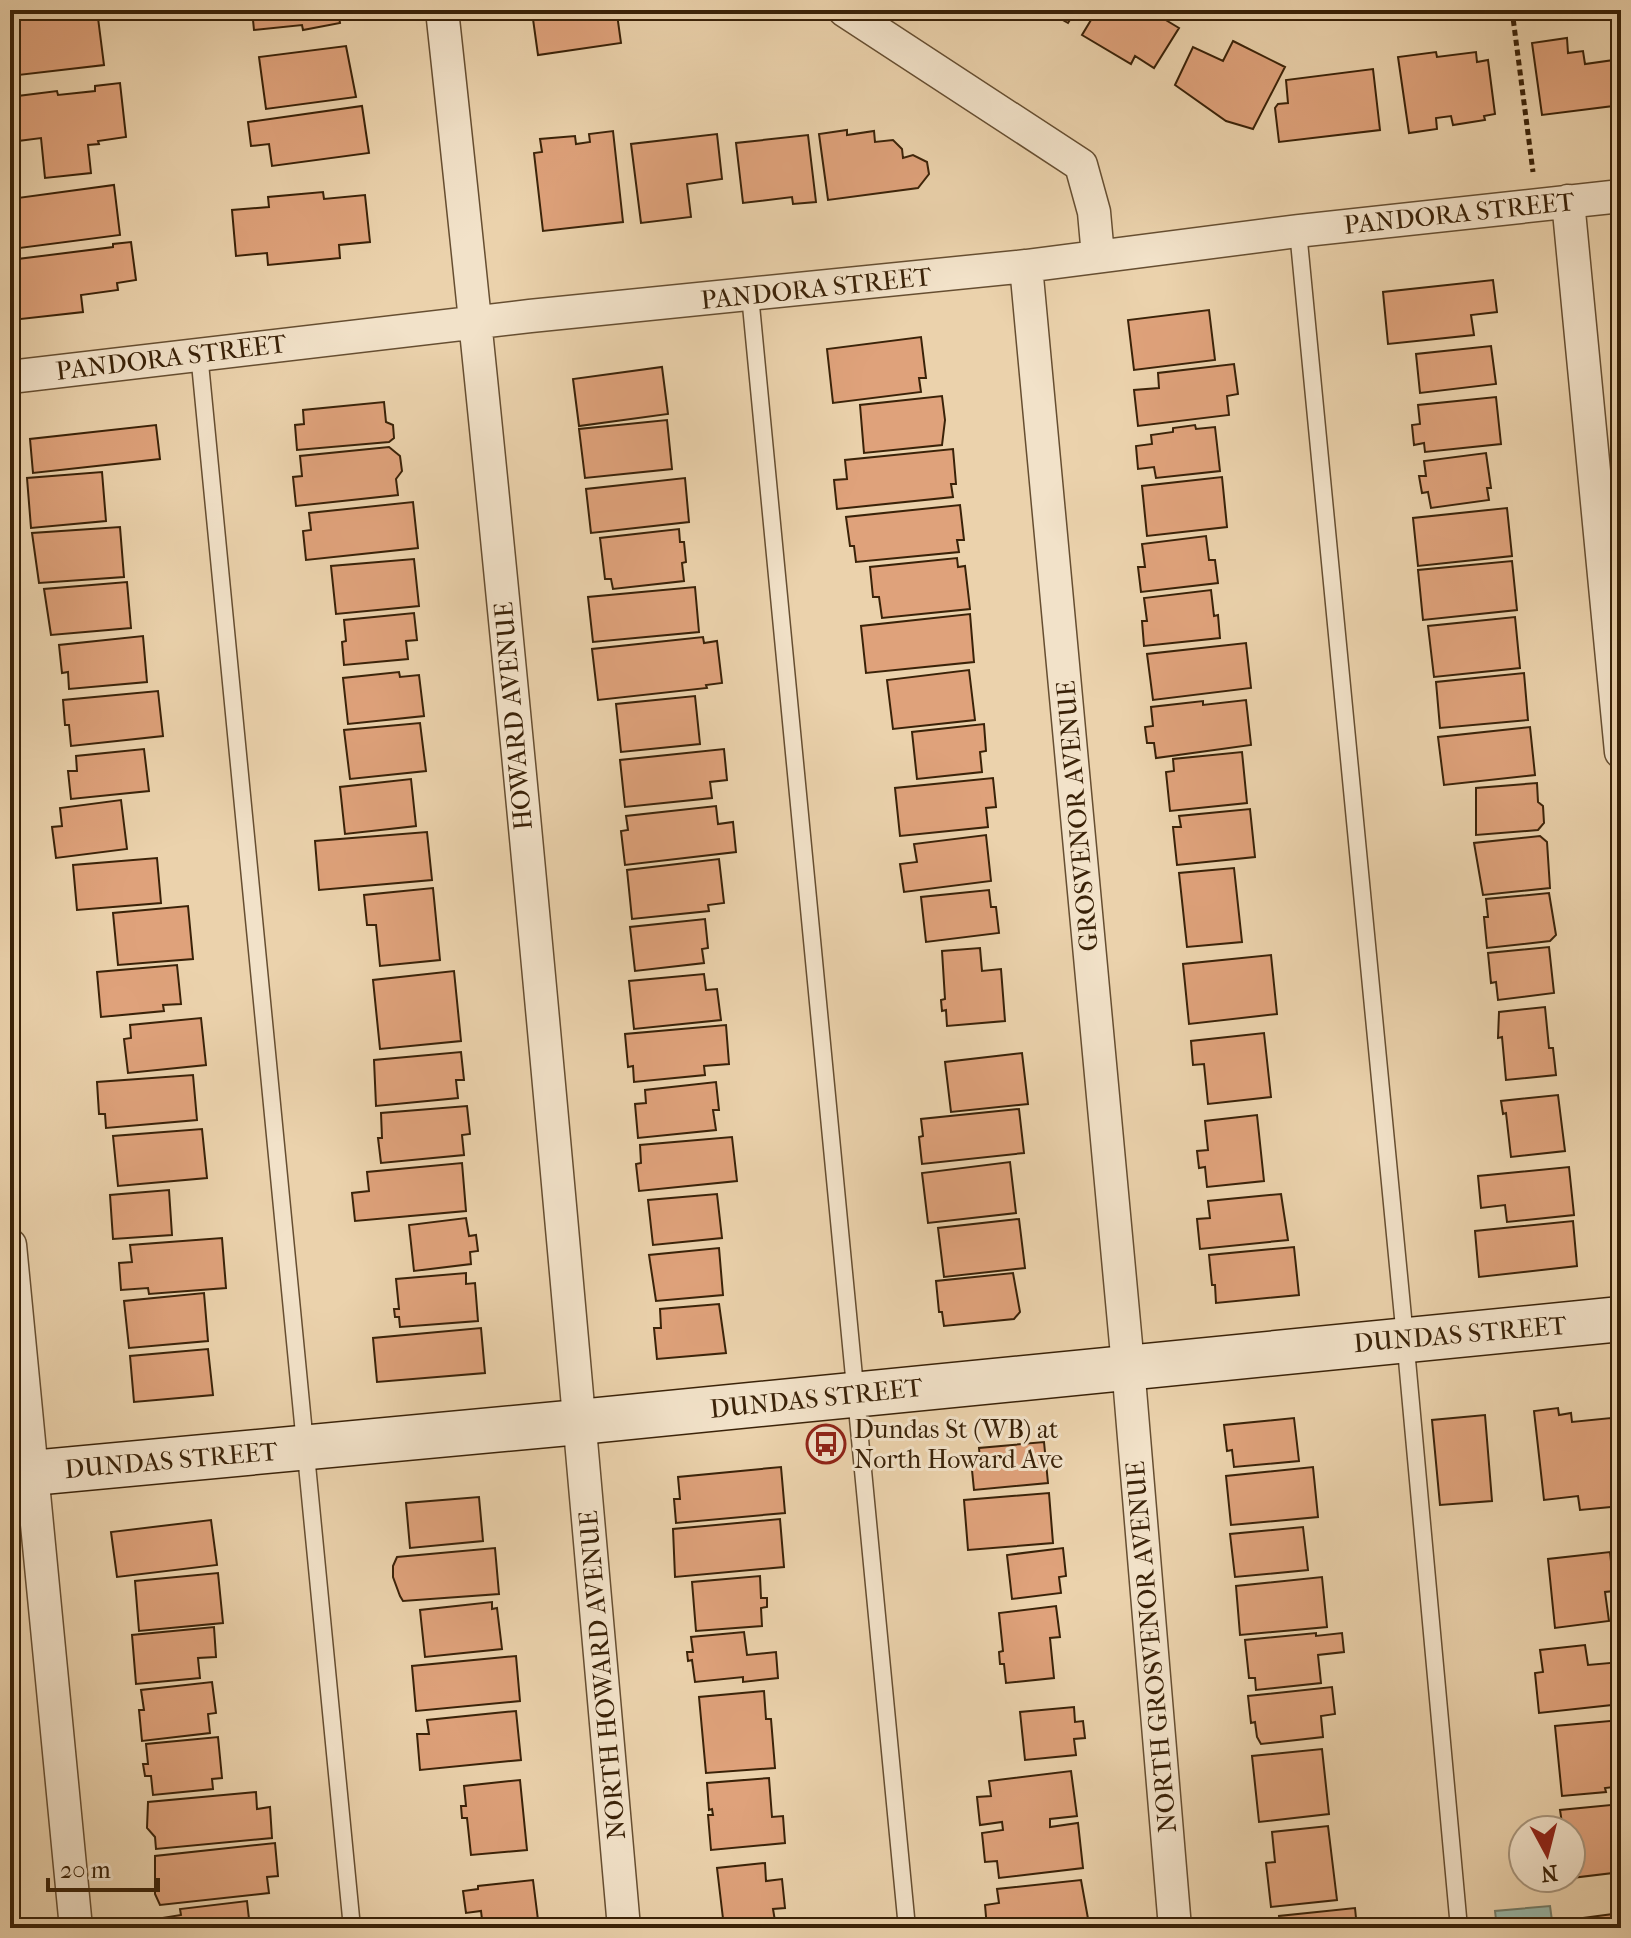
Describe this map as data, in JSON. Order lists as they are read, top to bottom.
{
  "streets": {
    "street": [
      "PANDORA STREET",
      "HOWARD AVENUE",
      "GROSVENOR AVENUE",
      "DUNDAS STREET",
      "NORTH GROSVENOR AVENUE",
      "NORTH HOWARD AVENUE"
    ]
  },
  "crossings": [
    ["PANDORA STREET", "HOWARD AVENUE"],
    ["PANDORA STREET", "GROSVENOR AVENUE"],
    ["HOWARD AVENUE", "DUNDAS STREET"],
    ["HOWARD AVENUE", "NORTH HOWARD AVENUE"],
    ["GROSVENOR AVENUE", "DUNDAS STREET"],
    ["GROSVENOR AVENUE", "NORTH GROSVENOR AVENUE"],
    ["DUNDAS STREET", "NORTH GROSVENOR AVENUE"],
    ["DUNDAS STREET", "NORTH HOWARD AVENUE"]
  ],
  "places": {
    "bus stop": ["Dundas St (WB) at North Howard Ave"]
  },
  "scale_bar": "20 m",
  "north": "bottom"
}
